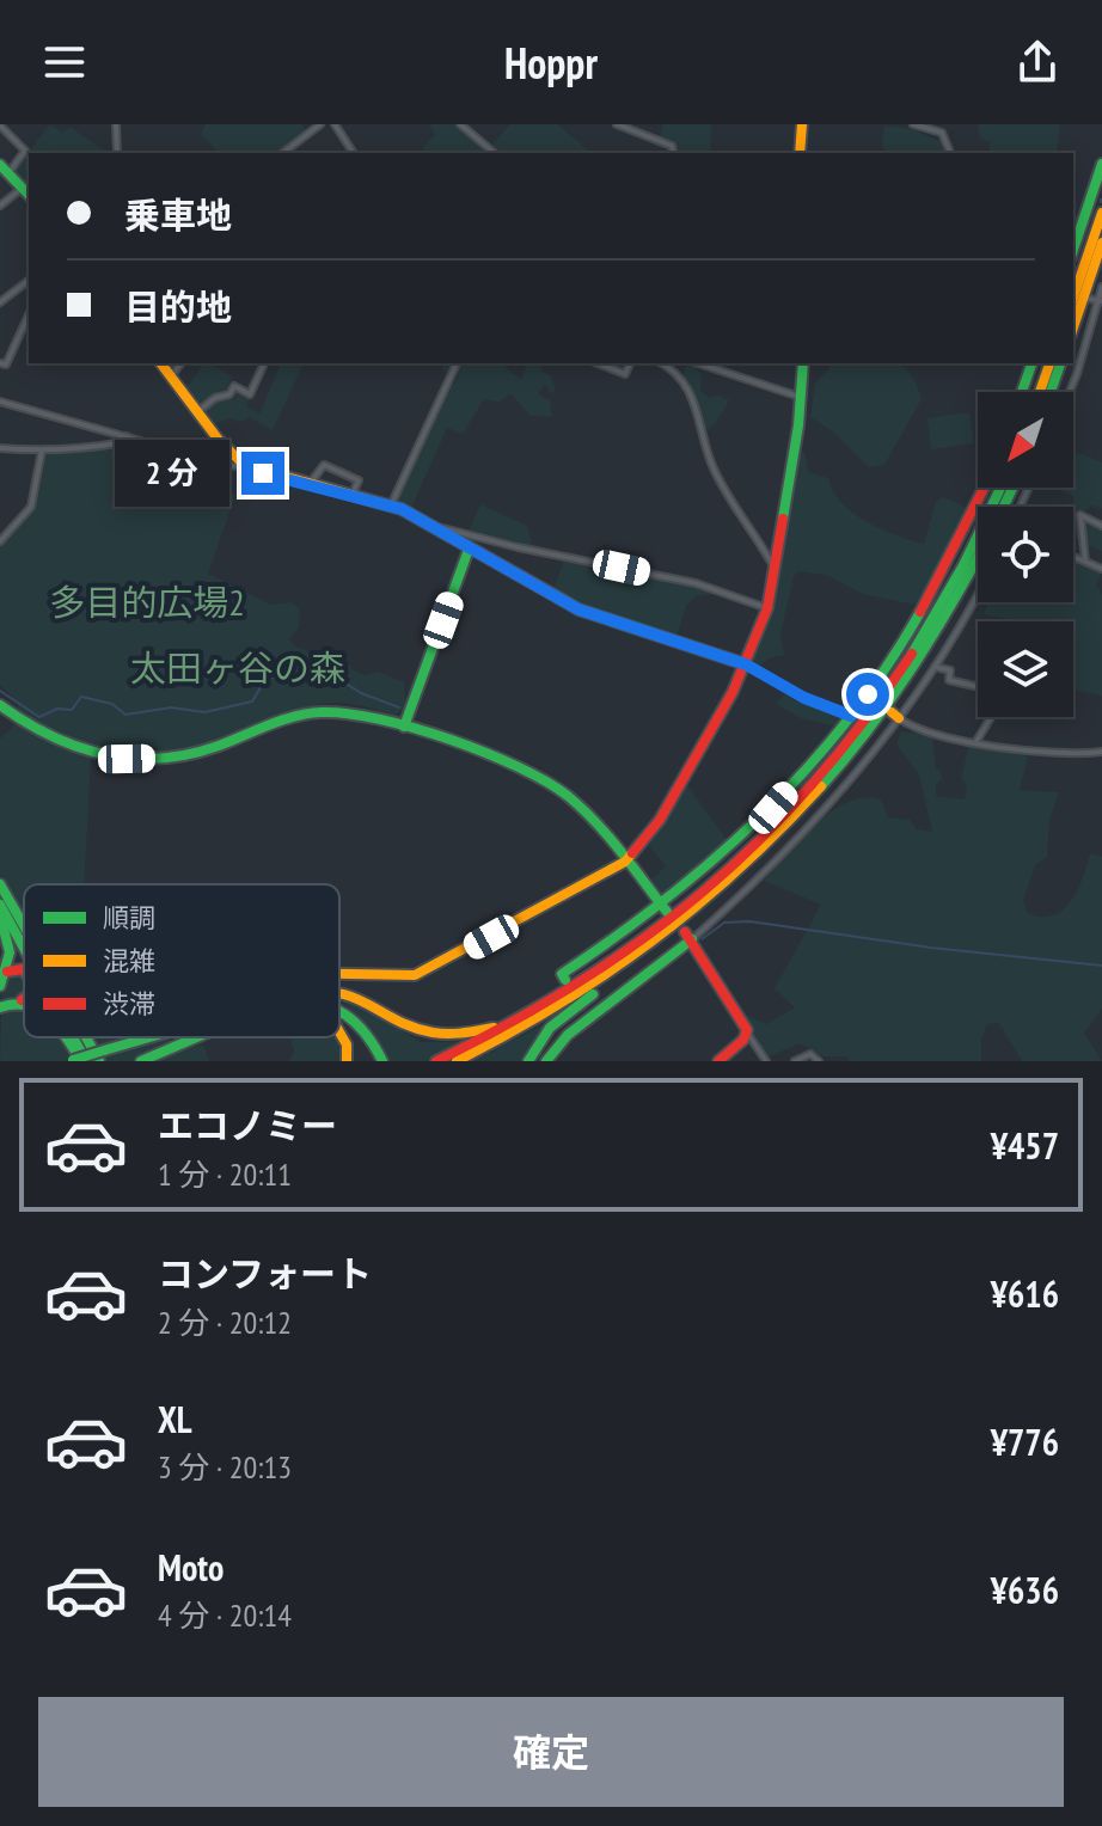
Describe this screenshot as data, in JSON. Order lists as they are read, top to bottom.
{
  "parks": ["多目的広場2", "太田ヶ谷の森"],
  "legend": ["順調", "混雑", "渋滞"],
  "north": "bottom left",
  "page": {
    "header": "Hoppr",
    "banner": ["乗車地", "目的地"],
    "bubble": "2 分",
    "list": [
      {
        "name": "エコノミー",
        "note": "1 分 · 20:11",
        "value": "¥457"
      },
      {
        "name": "コンフォート",
        "note": "2 分 · 20:12",
        "value": "¥616"
      },
      {
        "name": "XL",
        "note": "3 分 · 20:13",
        "value": "¥776"
      },
      {
        "name": "Moto",
        "note": "4 分 · 20:14",
        "value": "¥636"
      }
    ],
    "buttons": "確定"
  }
}
